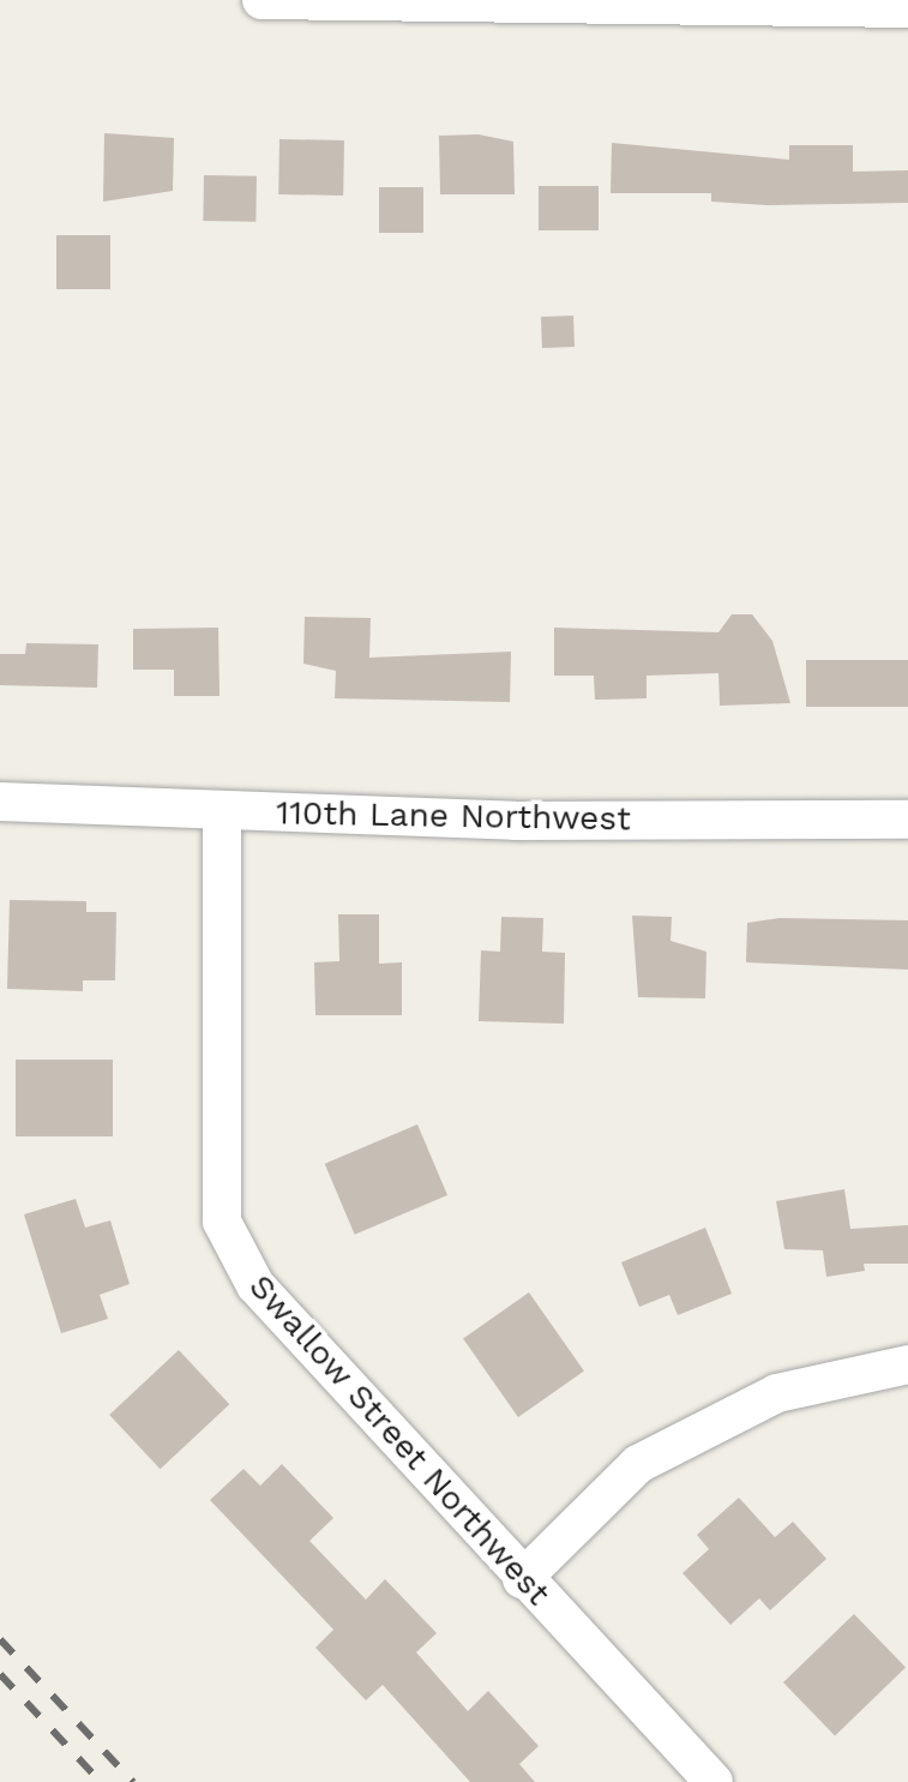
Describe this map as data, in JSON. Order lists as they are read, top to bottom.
{
  "streets": {
    "street": ["110th Lane Northwest", "Swallow Street Northwest"]
  },
  "crossings": [
    ["110th Lane Northwest", "Swallow Street Northwest"]
  ]
}
